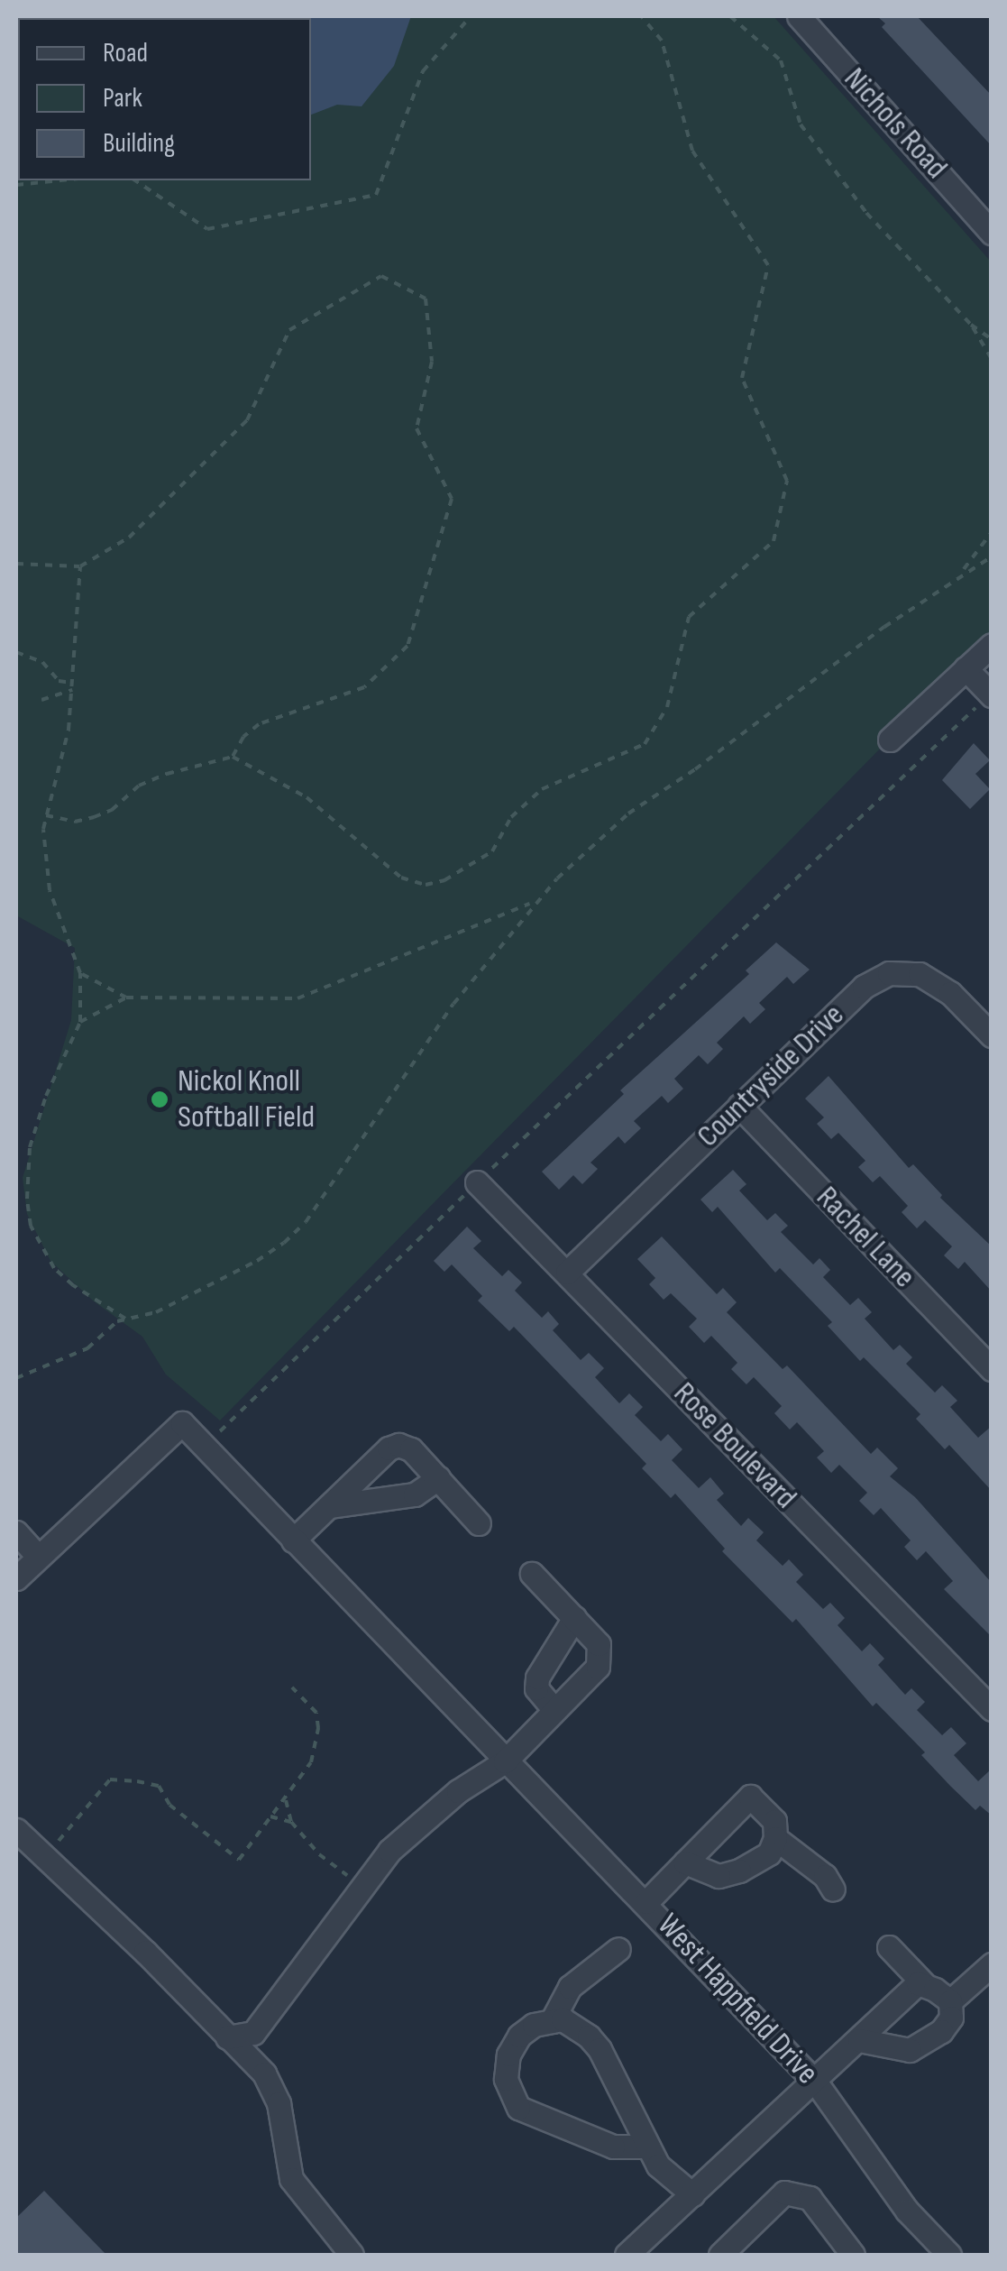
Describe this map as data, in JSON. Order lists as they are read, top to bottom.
{
  "streets": {
    "street": [
      "Nichols Road",
      "Countryside Drive",
      "Rachel Lane",
      "Rose Boulevard",
      "West Happfield Drive"
    ]
  },
  "crossings": [
    ["Countryside Drive", "Rachel Lane"],
    ["Countryside Drive", "Rose Boulevard"]
  ],
  "places": ["Nickol Knoll Softball Field"],
  "legend": ["Road", "Park", "Building"]
}
